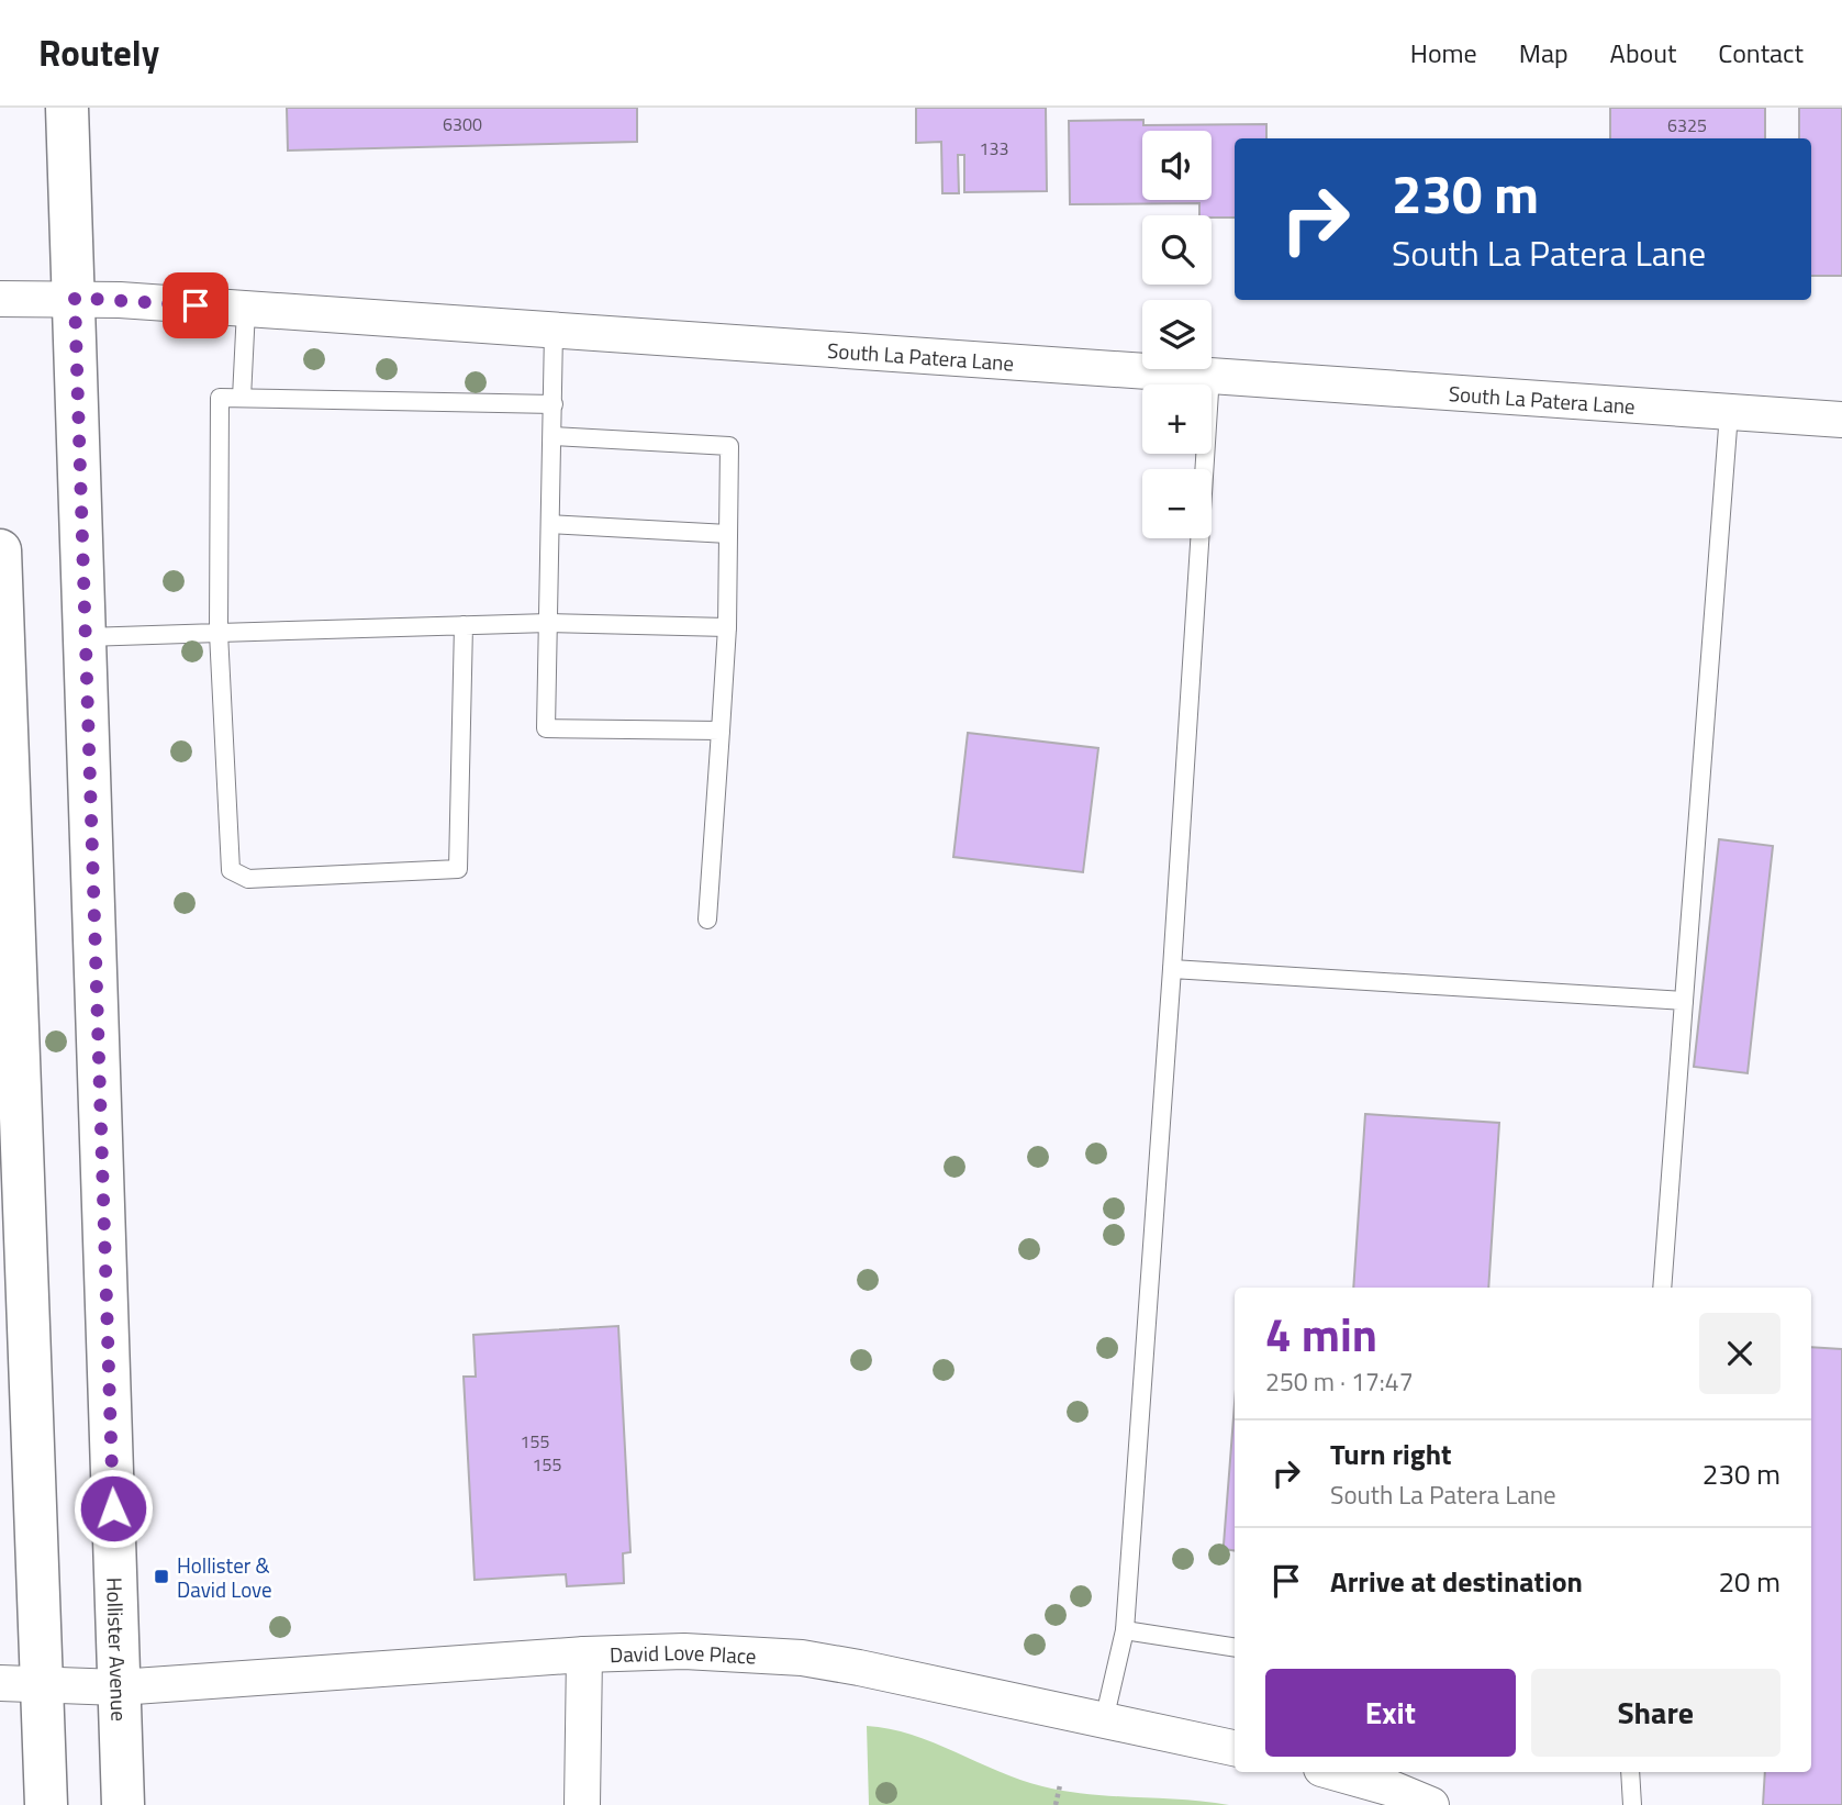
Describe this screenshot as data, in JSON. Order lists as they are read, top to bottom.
{
  "streets": {
    "main road": ["Hollister Avenue"],
    "street": ["South La Patera Lane", "David Love Place"]
  },
  "crossings": [
    ["South La Patera Lane", "Hollister Avenue"],
    ["Hollister Avenue", "David Love Place"]
  ],
  "places": {
    "transit": ["Hollister & David Love"]
  },
  "house_numbers": [
    "6300",
    "6325",
    "133",
    "155",
    "155"
  ],
  "page": {
    "header": "Routely",
    "nav": [
      "Home",
      "Map",
      "About",
      "Contact"
    ],
    "map_buttons": ["+", "−"],
    "turn": ["230 m", "South La Patera Lane"],
    "heading": ["4 min", "250 m · 17:47"],
    "list": [
      {
        "name": "Turn right",
        "note": "South La Patera Lane",
        "value": "230 m"
      },
      {
        "name": "Arrive at destination",
        "value": "20 m"
      }
    ],
    "buttons": ["Exit", "Share"]
  }
}
